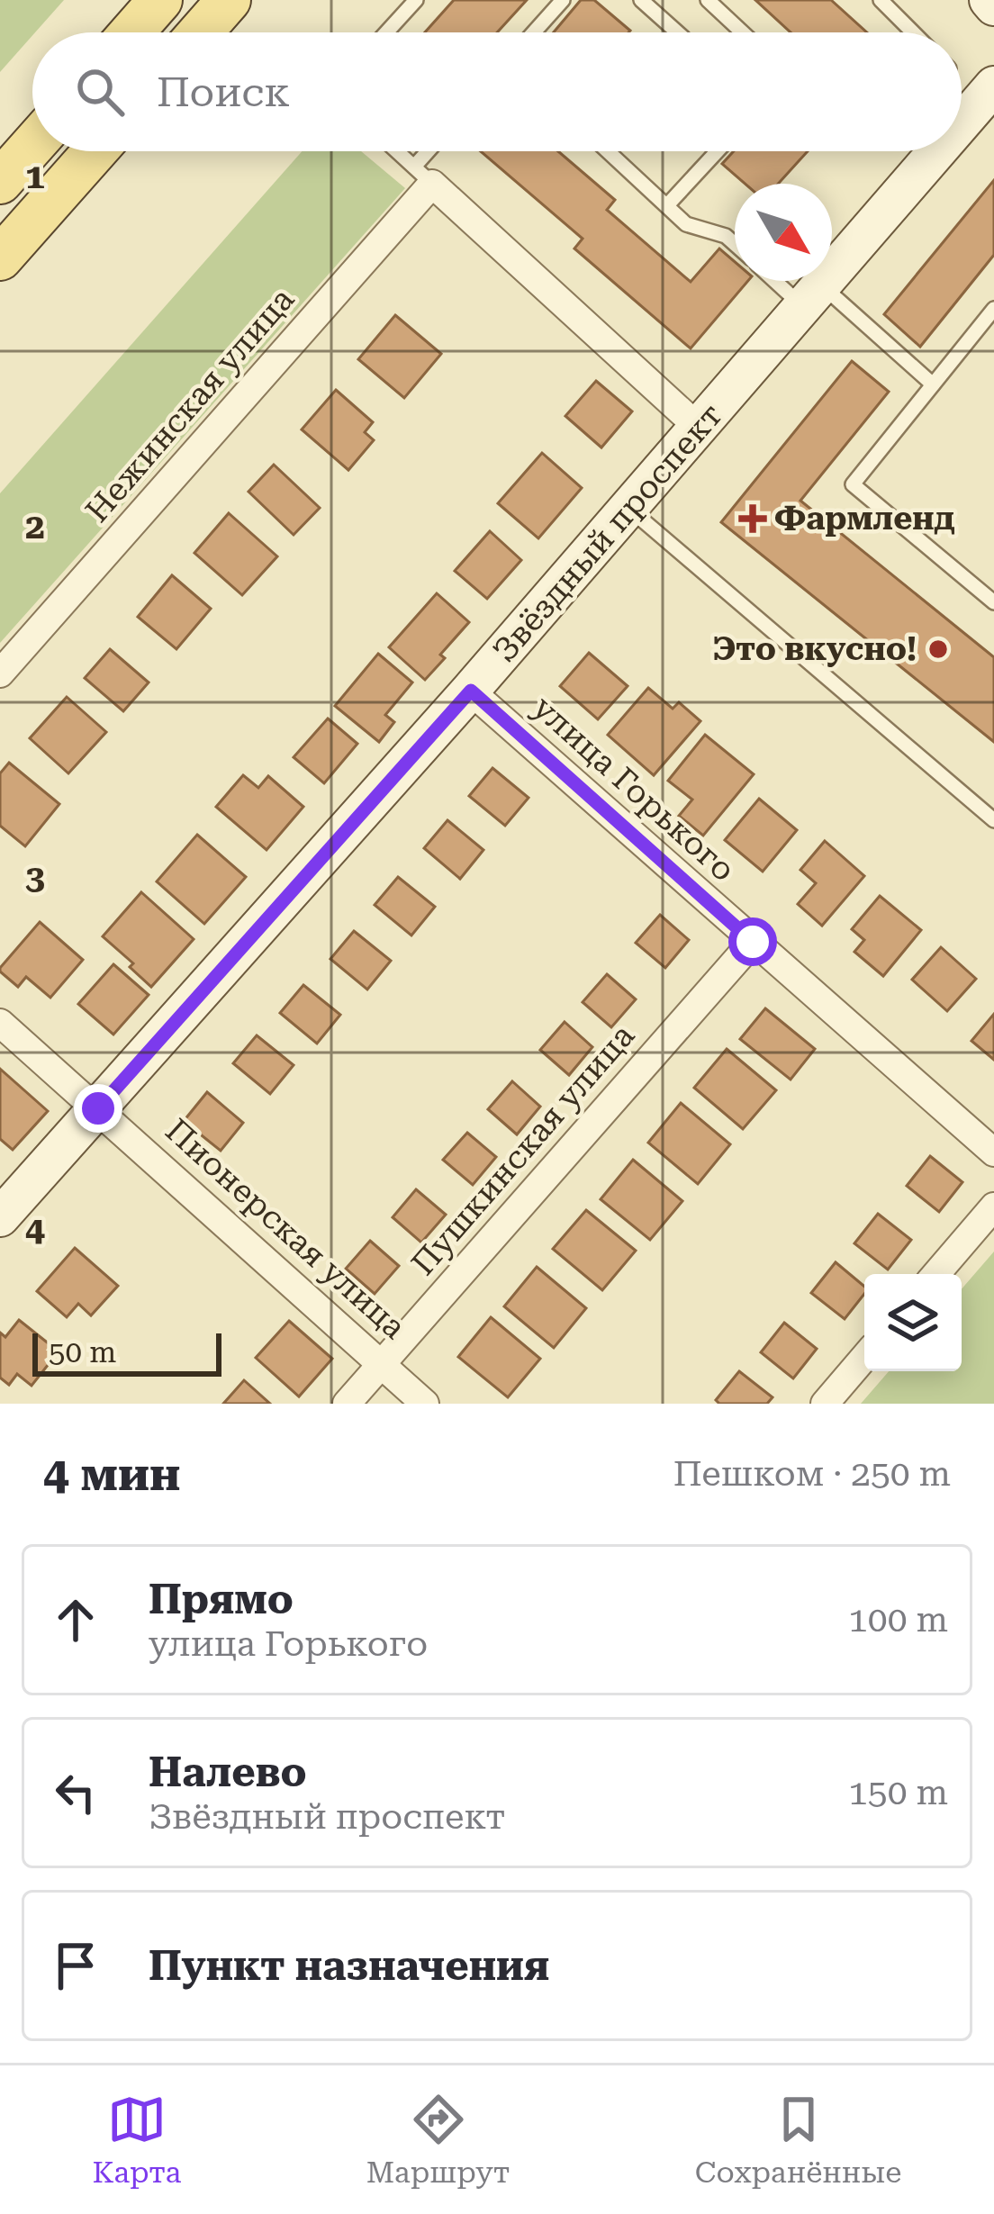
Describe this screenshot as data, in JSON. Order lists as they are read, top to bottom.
{
  "streets": {
    "street": [
      "Нежинская улица",
      "Звёздный проспект",
      "улица Горького",
      "Пушкинская улица",
      "Пионерская улица"
    ]
  },
  "crossings": [
    ["Звёздный проспект", "улица Горького"],
    ["Звёздный проспект", "Пионерская улица"],
    ["улица Горького", "Пушкинская улица"],
    ["Пушкинская улица", "Пионерская улица"]
  ],
  "places": {
    "health": ["Фармленд"],
    "other": ["Это вкусно!"]
  },
  "scale_bar": "50 m",
  "north": "bottom right",
  "page": {
    "search": "Поиск",
    "scale": "50 m",
    "heading": ["4 мин", "Пешком · 250 m"],
    "list": [
      ["Прямо", "улица Горького", "100 m"],
      ["Налево", "Звёздный проспект", "150 m"],
      "Пункт назначения"
    ],
    "nav": ["Карта", "Маршрут", "Сохранённые"]
  },
  "grid": {
    "rows": [
      "1",
      "2",
      "3",
      "4"
    ]
  }
}
